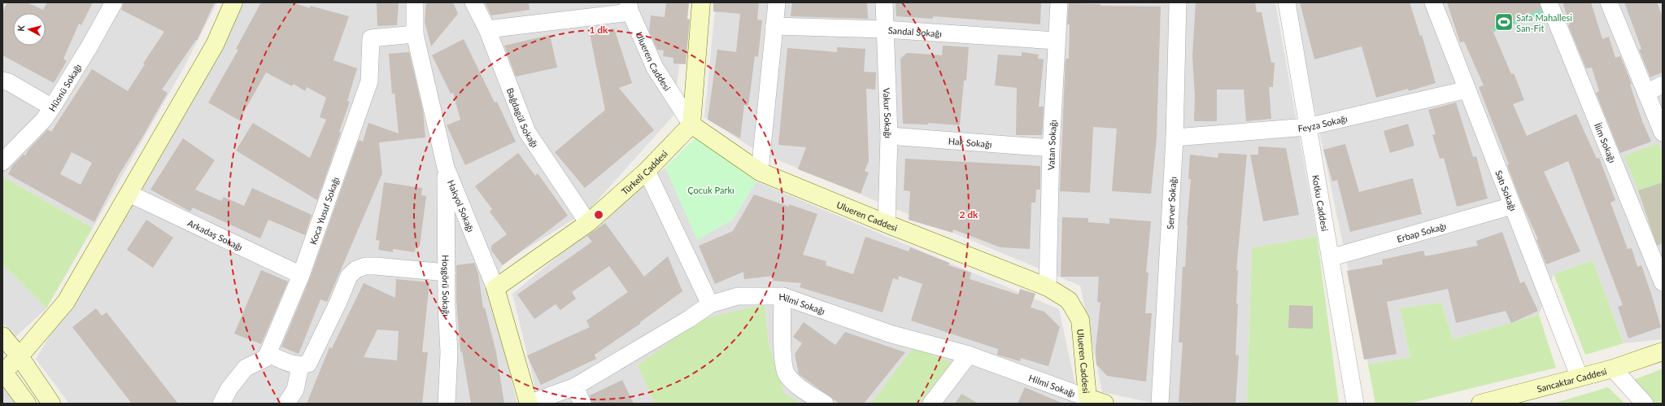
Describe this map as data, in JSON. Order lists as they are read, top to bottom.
{
  "streets": {
    "street": [
      "Sandal Sokağı",
      "Ulueren Caddesi",
      "Hüsnü Sokağı",
      "Vakur Sokağı",
      "Bağdagül Sokağı",
      "Feyza Sokağı",
      "Hak Sokağı",
      "İlim Sokağı",
      "Vatan Sokağı",
      "Türkeli Caddesi",
      "Satı Sokağı",
      "Server Sokağı",
      "Kotku Caddesi",
      "Hakyol Sokağı",
      "Koca Yusuf Sokağı",
      "Erbap Sokağı",
      "Arkadaş Sokağı",
      "Hoşgörü Sokağı",
      "Hilmi Sokağı",
      "Sancaktar Caddesi"
    ]
  },
  "crossings": [
    ["Sandal Sokağı", "Vakur Sokağı"],
    ["Sandal Sokağı", "Vatan Sokağı"],
    ["Ulueren Caddesi", "Vakur Sokağı"],
    ["Ulueren Caddesi", "Vatan Sokağı"],
    ["Ulueren Caddesi", "Türkeli Caddesi"],
    ["Ulueren Caddesi", "Hilmi Sokağı"],
    ["Vakur Sokağı", "Hak Sokağı"],
    ["Bağdagül Sokağı", "Türkeli Caddesi"],
    ["Feyza Sokağı", "Satı Sokağı"],
    ["Feyza Sokağı", "Server Sokağı"],
    ["Feyza Sokağı", "Kotku Caddesi"],
    ["Hak Sokağı", "Vatan Sokağı"],
    ["Türkeli Caddesi", "Hakyol Sokağı"],
    ["Satı Sokağı", "Erbap Sokağı"],
    ["Satı Sokağı", "Sancaktar Caddesi"],
    ["Kotku Caddesi", "Erbap Sokağı"],
    ["Hakyol Sokağı", "Koca Yusuf Sokağı"],
    ["Hakyol Sokağı", "Hoşgörü Sokağı"],
    ["Hakyol Sokağı", "Hilmi Sokağı"],
    ["Koca Yusuf Sokağı", "Arkadaş Sokağı"]
  ],
  "parks": ["Çocuk Parkı"],
  "places": {
    "sports": ["Safa Mahallesi San-Fit"]
  },
  "north": "left",
  "rings": ["1 dk", "2 dk"]
}
